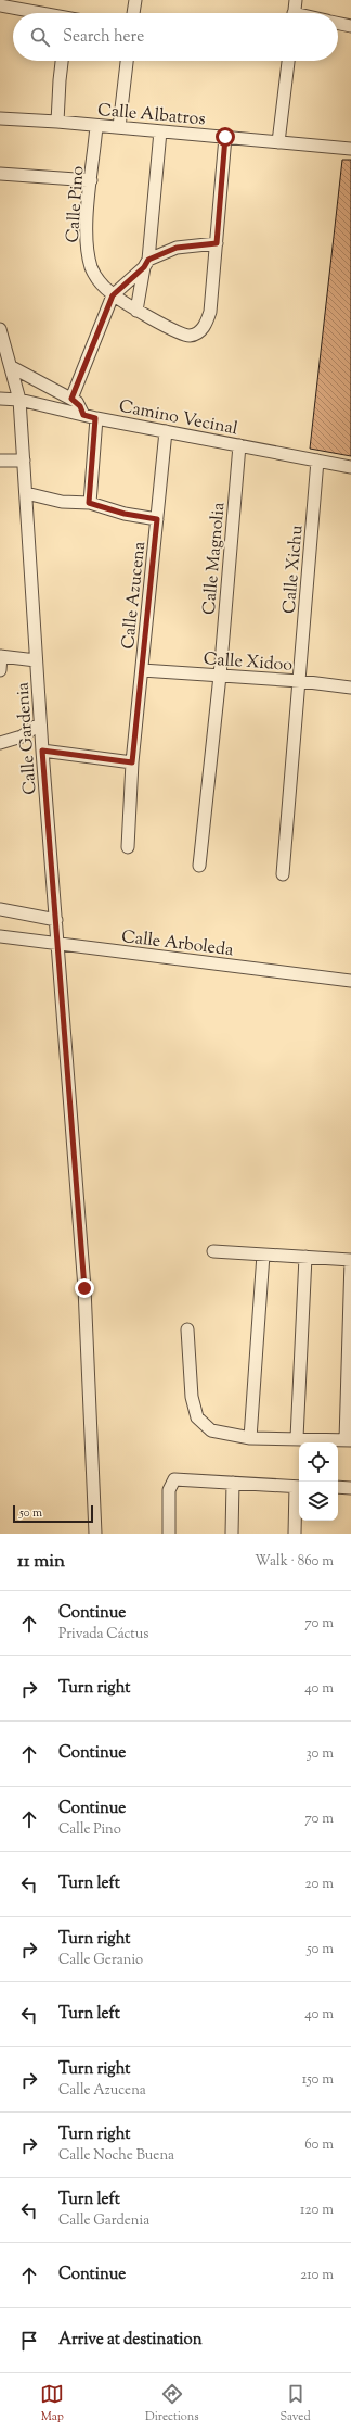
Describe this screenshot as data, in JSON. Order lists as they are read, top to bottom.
{
  "streets": {
    "street": [
      "Calle Albatros",
      "Calle Pino",
      "Camino Vecinal",
      "Calle Magnolia",
      "Calle Xichu",
      "Calle Azucena",
      "Calle Xidoo",
      "Calle Gardenia",
      "Calle Arboleda"
    ]
  },
  "crossings": [
    ["Calle Albatros", "Calle Pino"],
    ["Camino Vecinal", "Calle Magnolia"],
    ["Camino Vecinal", "Calle Xichu"],
    ["Camino Vecinal", "Calle Azucena"],
    ["Camino Vecinal", "Calle Gardenia"],
    ["Calle Magnolia", "Calle Xidoo"],
    ["Calle Xichu", "Calle Xidoo"],
    ["Calle Azucena", "Calle Xidoo"],
    ["Calle Gardenia", "Calle Arboleda"]
  ],
  "scale_bar": "50 m",
  "page": {
    "search": "Search here",
    "scale": "50 m",
    "heading": ["11 min", "Walk · 860 m"],
    "list": [
      ["Continue", "Privada Cáctus", "70 m"],
      ["Turn right", "40 m"],
      ["Continue", "30 m"],
      ["Continue", "Calle Pino", "70 m"],
      ["Turn left", "20 m"],
      ["Turn right", "Calle Geranio", "50 m"],
      ["Turn left", "40 m"],
      ["Turn right", "Calle Azucena", "150 m"],
      ["Turn right", "Calle Noche Buena", "60 m"],
      ["Turn left", "Calle Gardenia", "120 m"],
      ["Continue", "210 m"],
      "Arrive at destination"
    ],
    "nav": ["Map", "Directions", "Saved"]
  }
}
